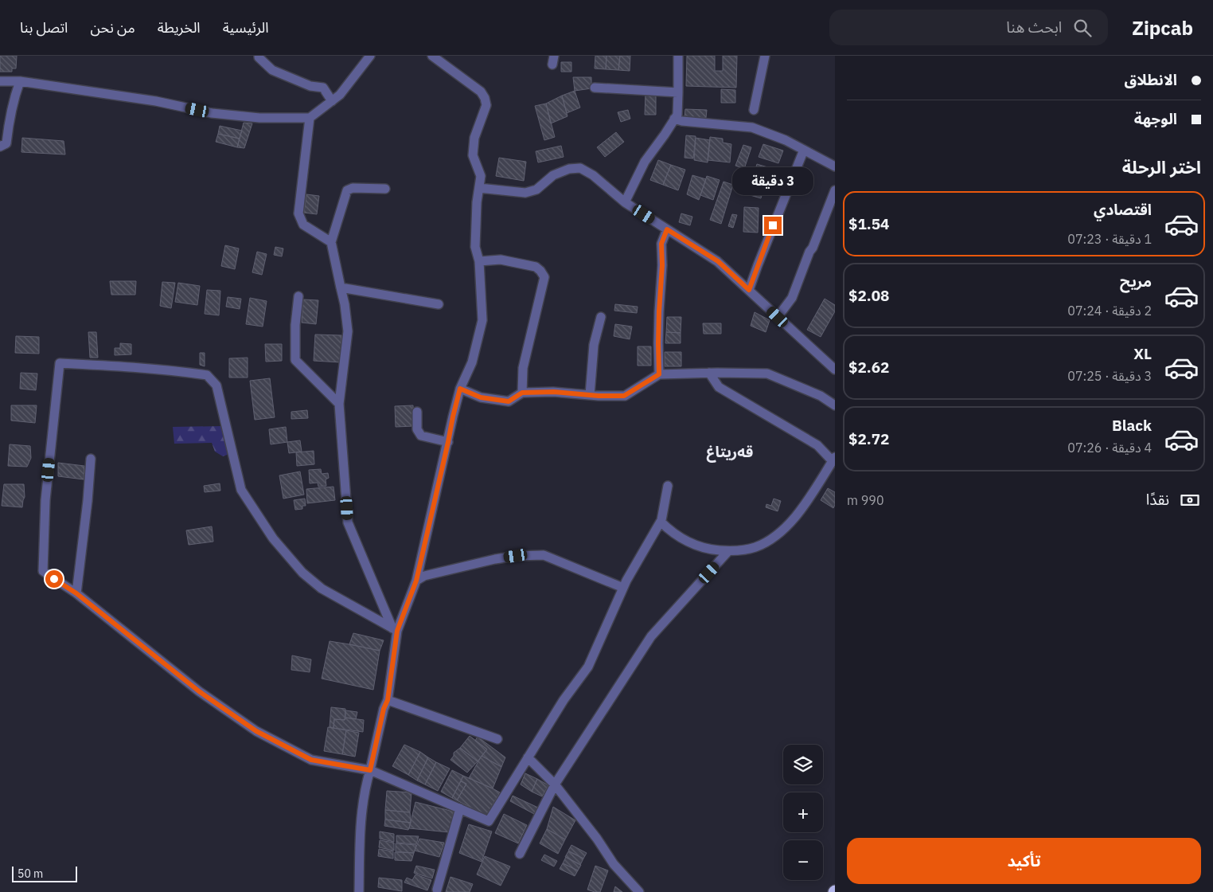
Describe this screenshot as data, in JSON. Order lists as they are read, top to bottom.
{
  "districts": ["قەریتاغ"],
  "scale_bar": "50 m",
  "page": {
    "header": "Zipcab",
    "search": "ابحث هنا",
    "nav": [
      "الرئيسية",
      "الخريطة",
      "من نحن",
      "اتصل بنا"
    ],
    "banner": ["الانطلاق", "الوجهة"],
    "heading": "اختر الرحلة",
    "bubble": "3 دقيقة",
    "list": [
      {
        "name": "اقتصادي",
        "note": "1 دقيقة · 07:23",
        "value": "$1.54"
      },
      {
        "name": "مريح",
        "note": "2 دقيقة · 07:24",
        "value": "$2.08"
      },
      {
        "name": "XL",
        "note": "3 دقيقة · 07:25",
        "value": "$2.62"
      },
      {
        "name": "Black",
        "note": "4 دقيقة · 07:26",
        "value": "$2.72"
      }
    ],
    "pay": ["نقدًا", "990 m"],
    "map_buttons": ["+", "−"],
    "buttons": "تأكيد",
    "scale": "50 m"
  }
}
